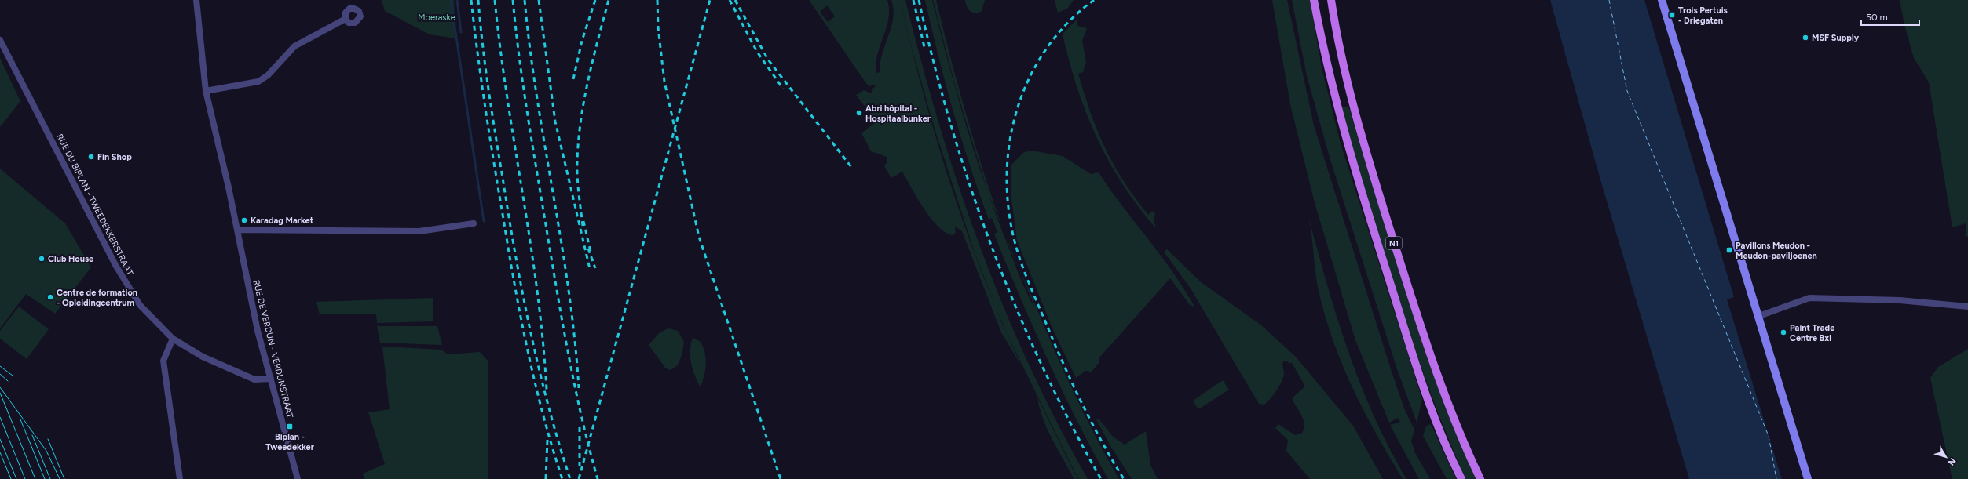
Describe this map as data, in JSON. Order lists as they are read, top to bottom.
{
  "streets": {
    "main road": ["N1"],
    "street": ["RUE DU BIPLAN - TWEEDEKKERSTRAAT", "RUE DE VERDUN - VERDUNSTRAAT"]
  },
  "crossings": [
    ["RUE DU BIPLAN - TWEEDEKKERSTRAAT", "RUE DE VERDUN - VERDUNSTRAAT"]
  ],
  "parks": ["Moeraske"],
  "places": {
    "transit": ["Trois Pertuis - Driegaten", "Pavillons Meudon - Meudon-paviljoenen", "Biplan - Tweedekker"],
    "other": [
      "MSF Supply",
      "Abri hôpital - Hospitaalbunker",
      "Fin Shop",
      "Karadag Market",
      "Club House",
      "Centre de formation - Opleidingcentrum",
      "Paint Trade Centre Bxl"
    ]
  },
  "scale_bar": "50 m",
  "north": "bottom right"
}
